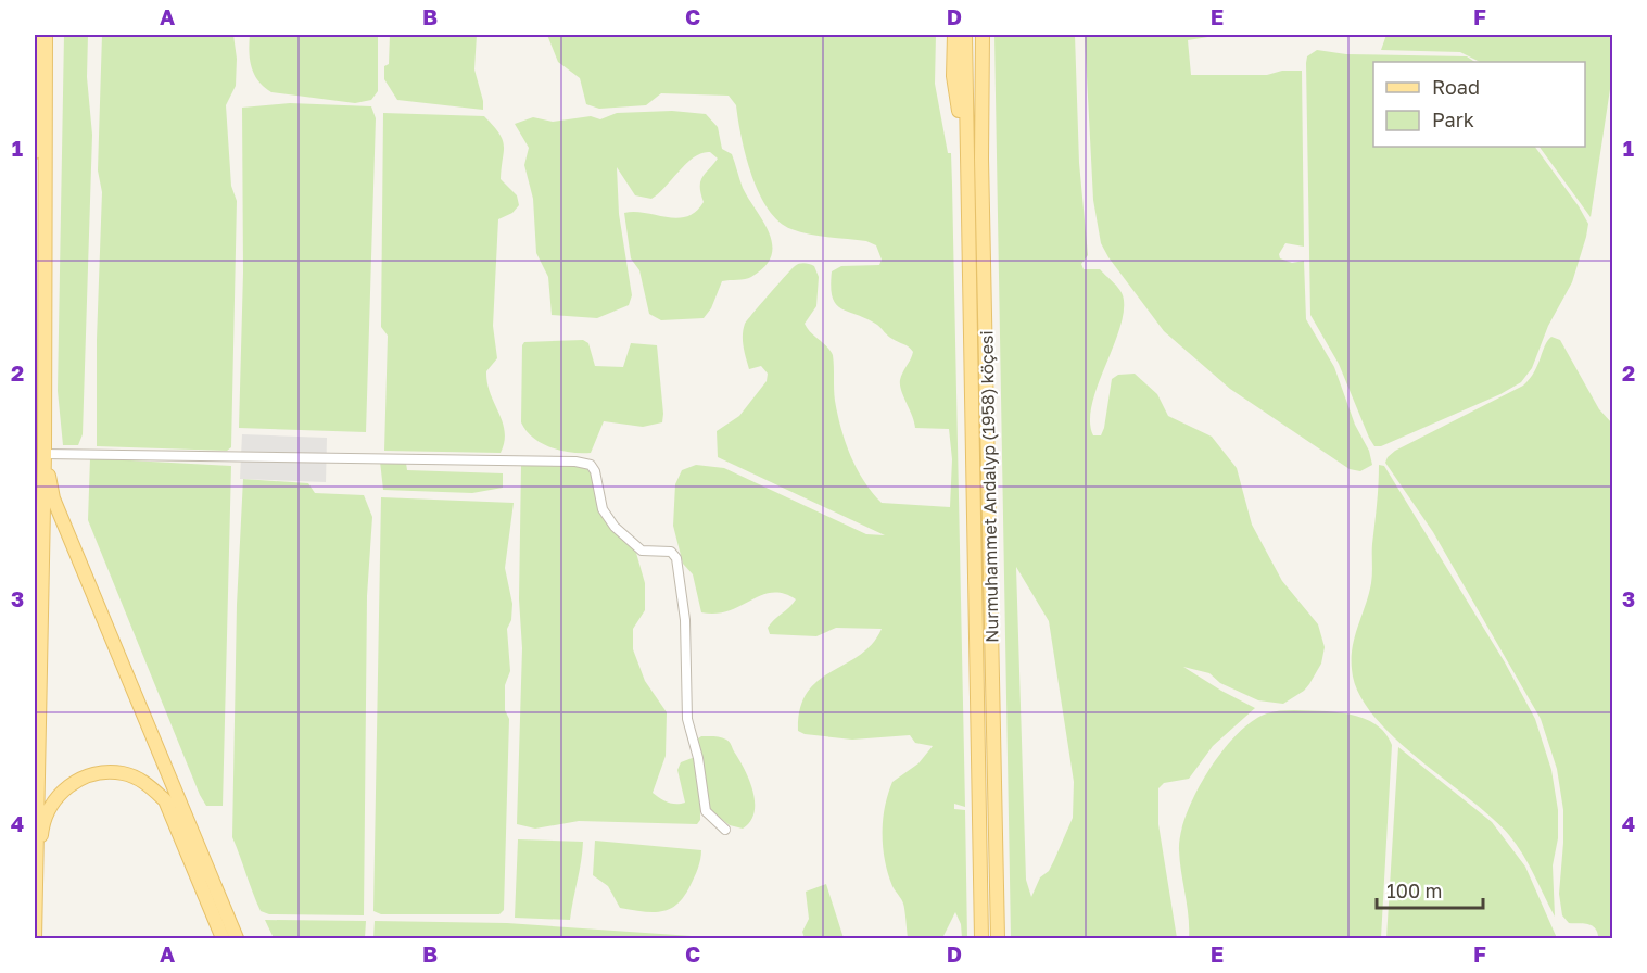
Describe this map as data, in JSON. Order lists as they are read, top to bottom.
{
  "streets": {
    "main road": ["Nurmuhammet Andalyp (1958) köçesi"]
  },
  "legend": ["Road", "Park"],
  "scale_bar": "100 m",
  "grid": {
    "columns": [
      "A",
      "B",
      "C",
      "D",
      "E",
      "F"
    ],
    "rows": [
      "1",
      "2",
      "3",
      "4"
    ]
  }
}
